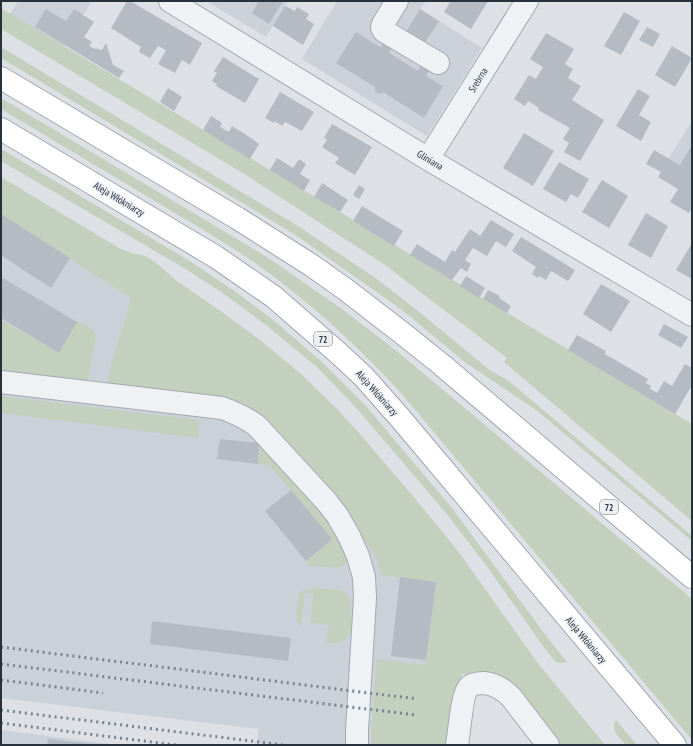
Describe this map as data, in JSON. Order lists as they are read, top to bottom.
{
  "streets": {
    "main road": ["Aleja Włókniarzy", "72"],
    "street": ["Srebrna", "Gliniana"]
  },
  "crossings": [
    ["Srebrna", "Gliniana"]
  ]
}
